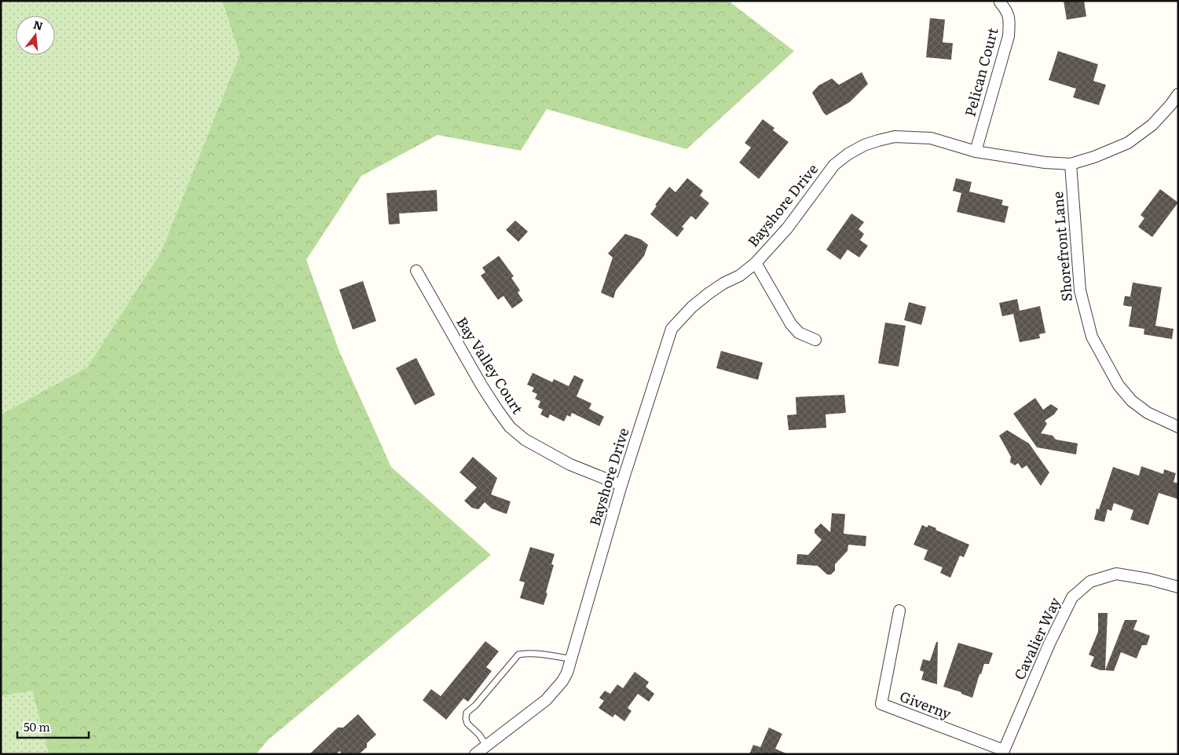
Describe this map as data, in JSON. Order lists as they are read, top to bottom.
{
  "streets": {
    "street": [
      "Pelican Court",
      "Bayshore Drive",
      "Shorefront Lane",
      "Bay Valley Court",
      "Cavalier Way",
      "Giverny"
    ]
  },
  "crossings": [
    ["Pelican Court", "Bayshore Drive"],
    ["Bayshore Drive", "Shorefront Lane"],
    ["Bayshore Drive", "Bay Valley Court"],
    ["Cavalier Way", "Giverny"]
  ],
  "scale_bar": "50 m",
  "north": "top"
}
